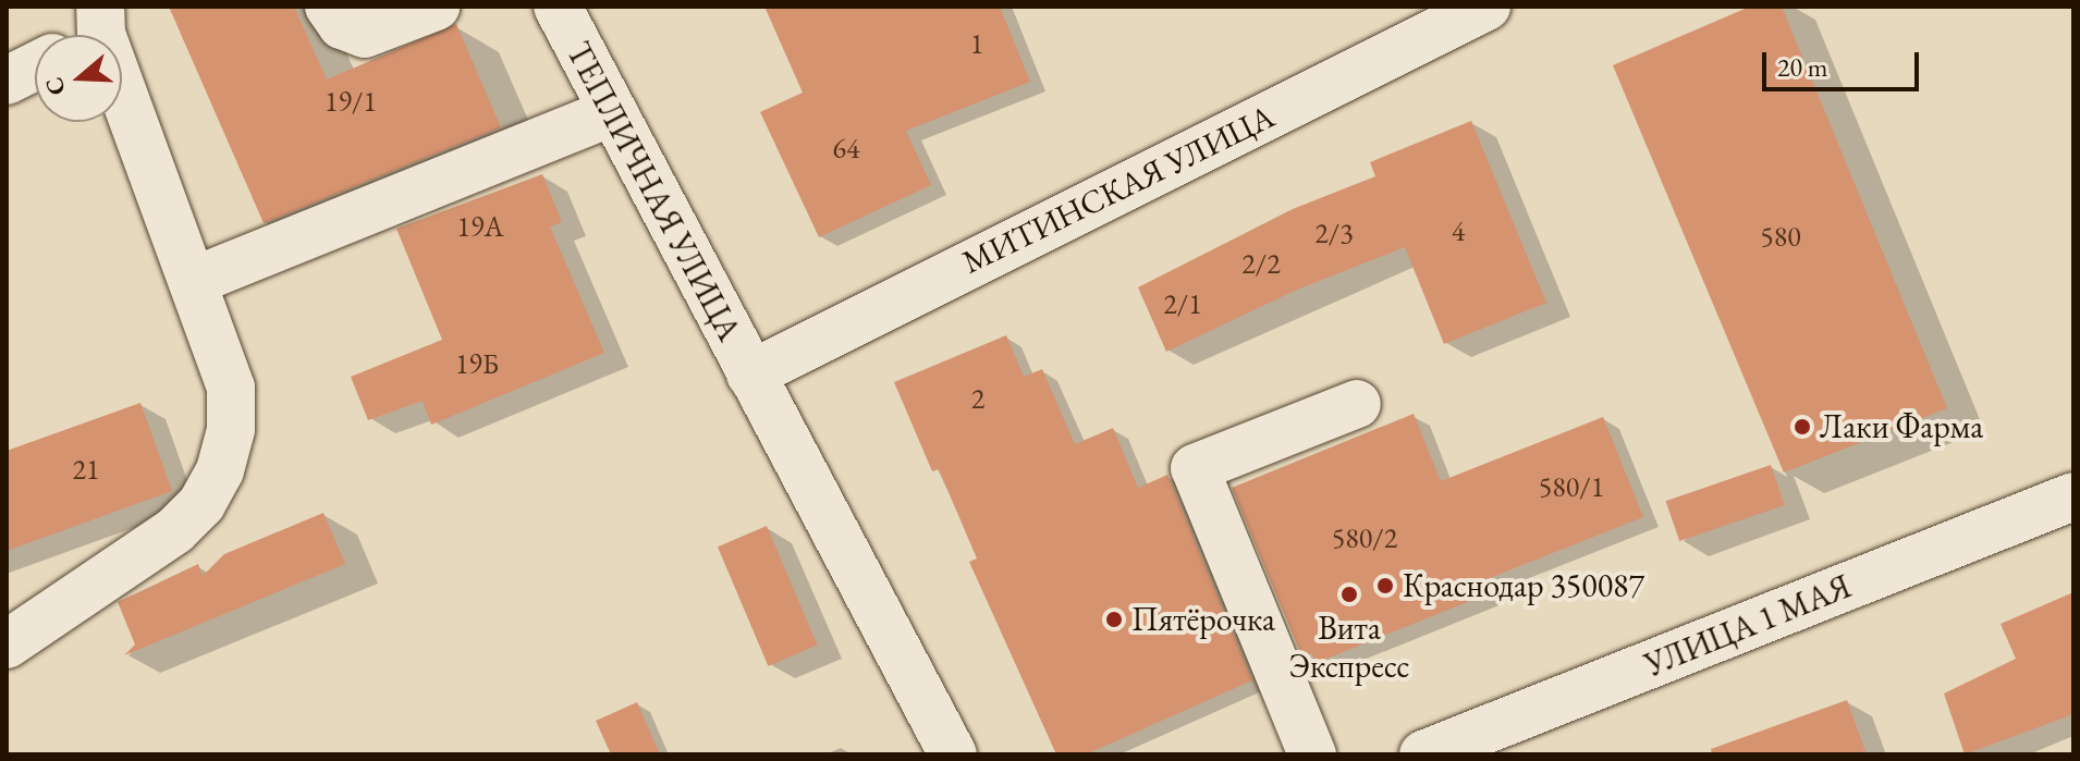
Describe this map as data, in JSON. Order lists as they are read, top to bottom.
{
  "streets": {
    "street": ["МИТИНСКАЯ УЛИЦА", "ТЕПЛИЧНАЯ УЛИЦА", "УЛИЦА 1 МАЯ"]
  },
  "crossings": [
    ["МИТИНСКАЯ УЛИЦА", "ТЕПЛИЧНАЯ УЛИЦА"]
  ],
  "places": [
    "Лаки Фарма",
    "Краснодар 350087",
    "Вита Экспресс",
    "Пятёрочка"
  ],
  "house_numbers": [
    "1",
    "19/1",
    "64",
    "19А",
    "4",
    "2/3",
    "580",
    "2/2",
    "2/1",
    "19Б",
    "2",
    "21",
    "580/1",
    "580/2"
  ],
  "scale_bar": "20 m",
  "north": "left"
}
